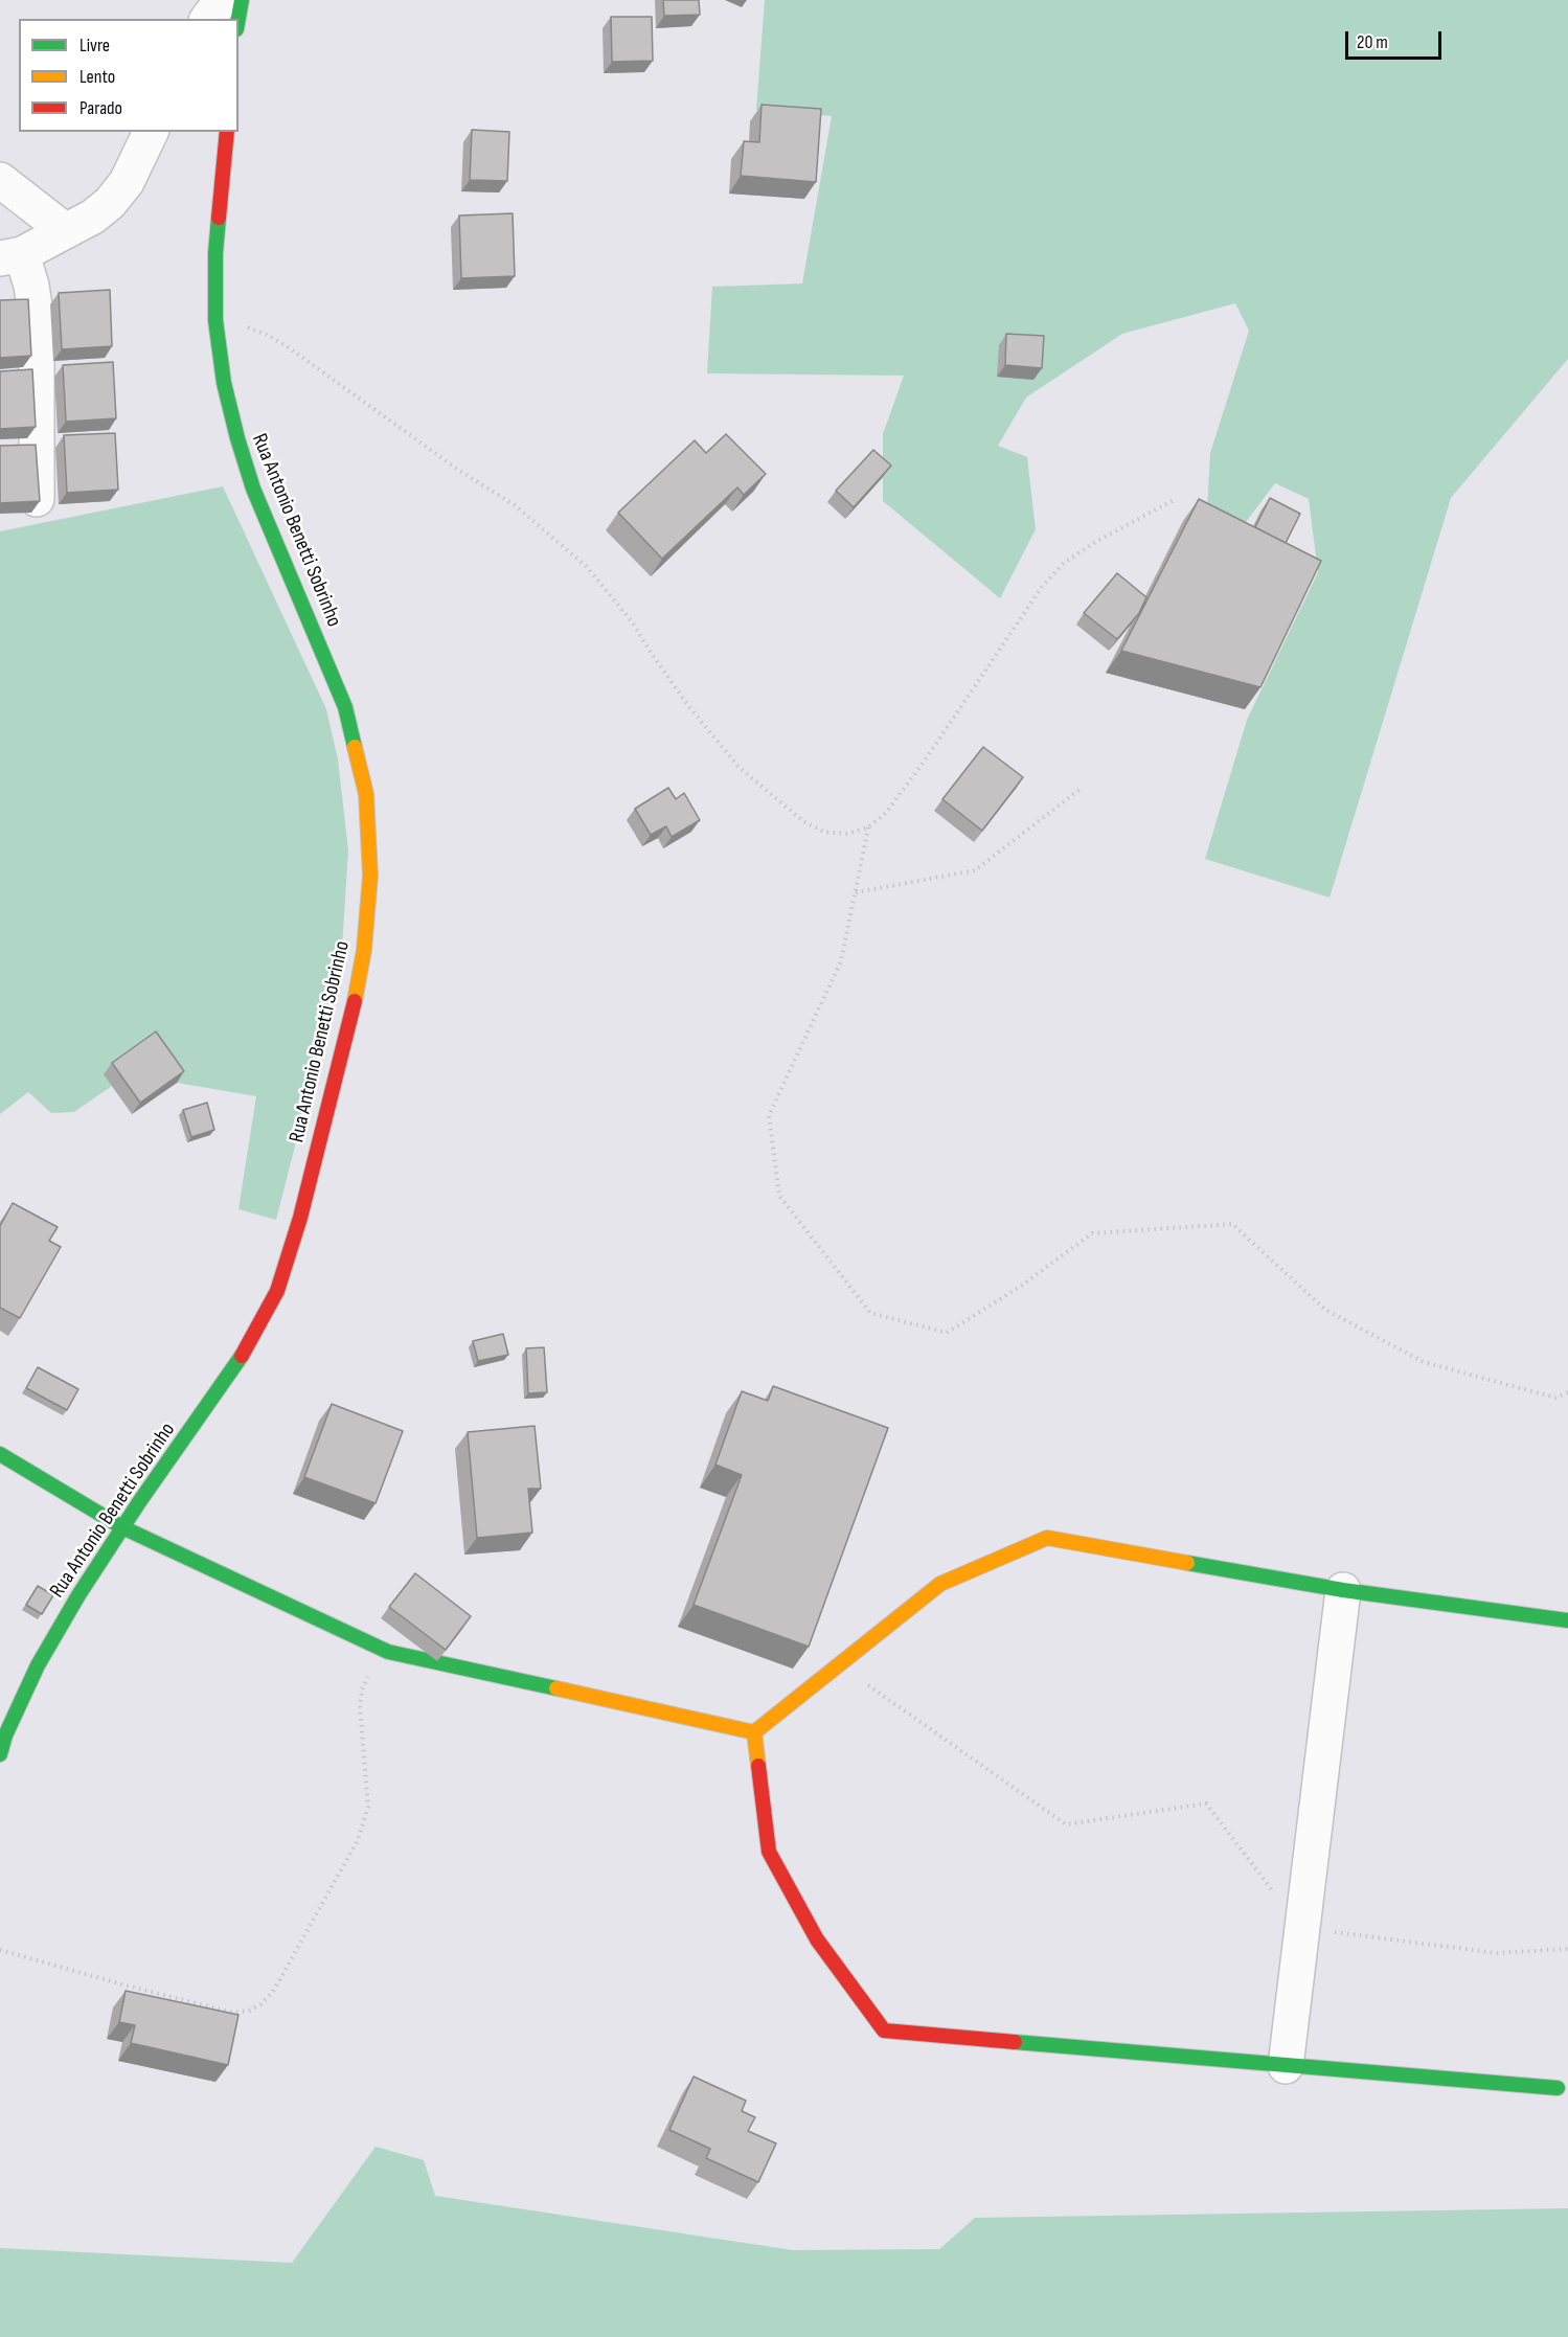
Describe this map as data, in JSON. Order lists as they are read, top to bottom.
{
  "streets": {
    "street": ["Rua Antonio Benetti Sobrinho"]
  },
  "legend": ["Livre", "Lento", "Parado"],
  "scale_bar": "20 m"
}
